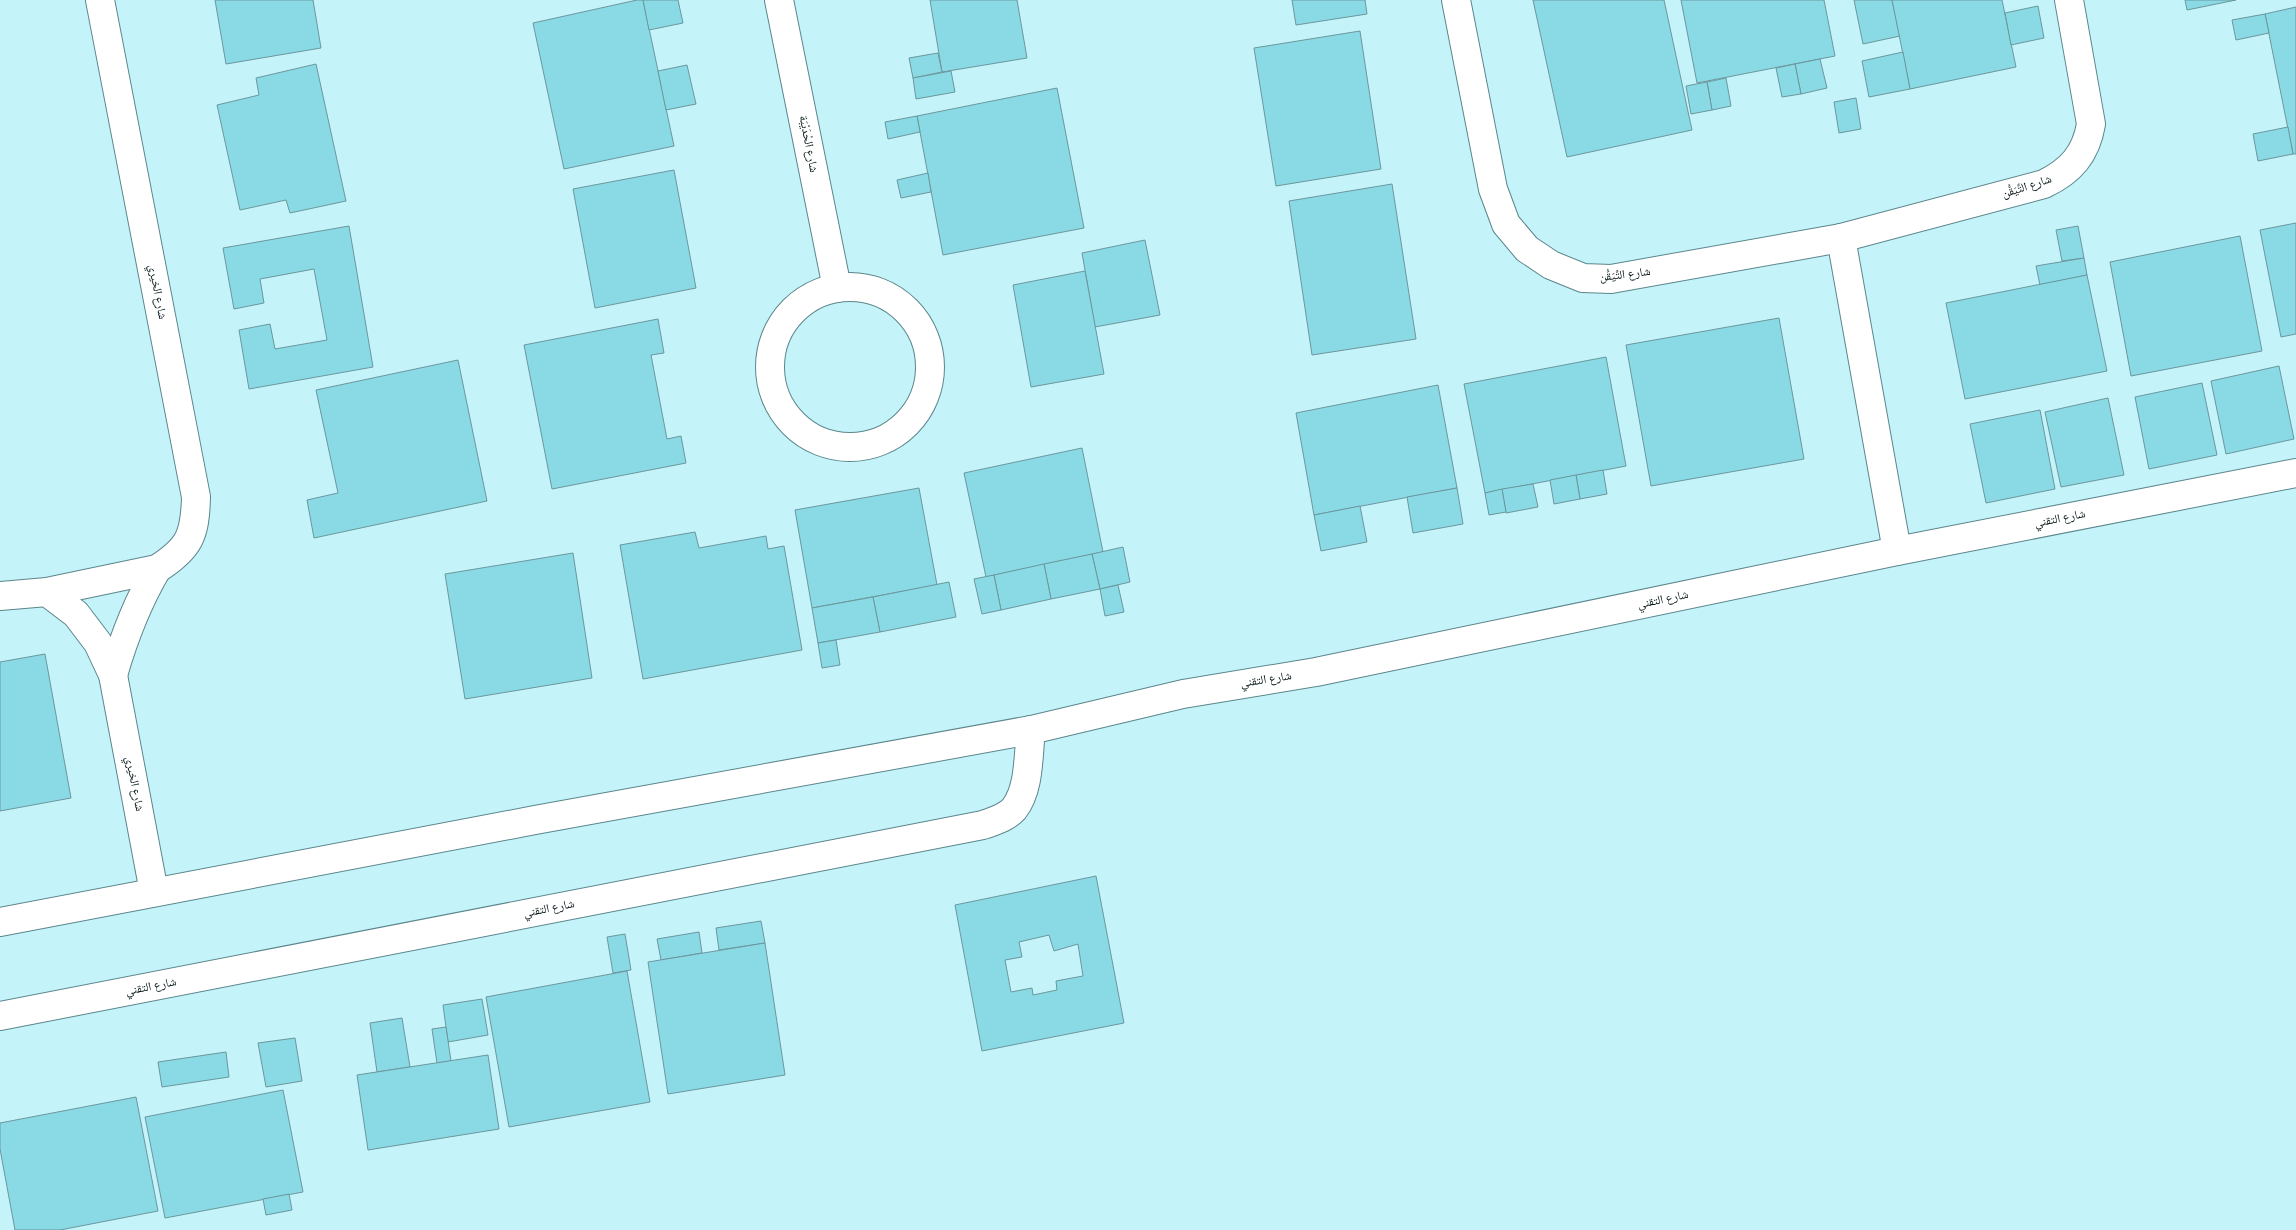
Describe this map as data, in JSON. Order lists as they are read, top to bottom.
{
  "streets": {
    "street": [
      "شارع الحْدَيْبَة",
      "شارع التَّيَقُّن",
      "شارع الخيري",
      "شارع التقني"
    ]
  },
  "crossings": [
    ["شارع الخيري", "شارع التقني"]
  ]
}
